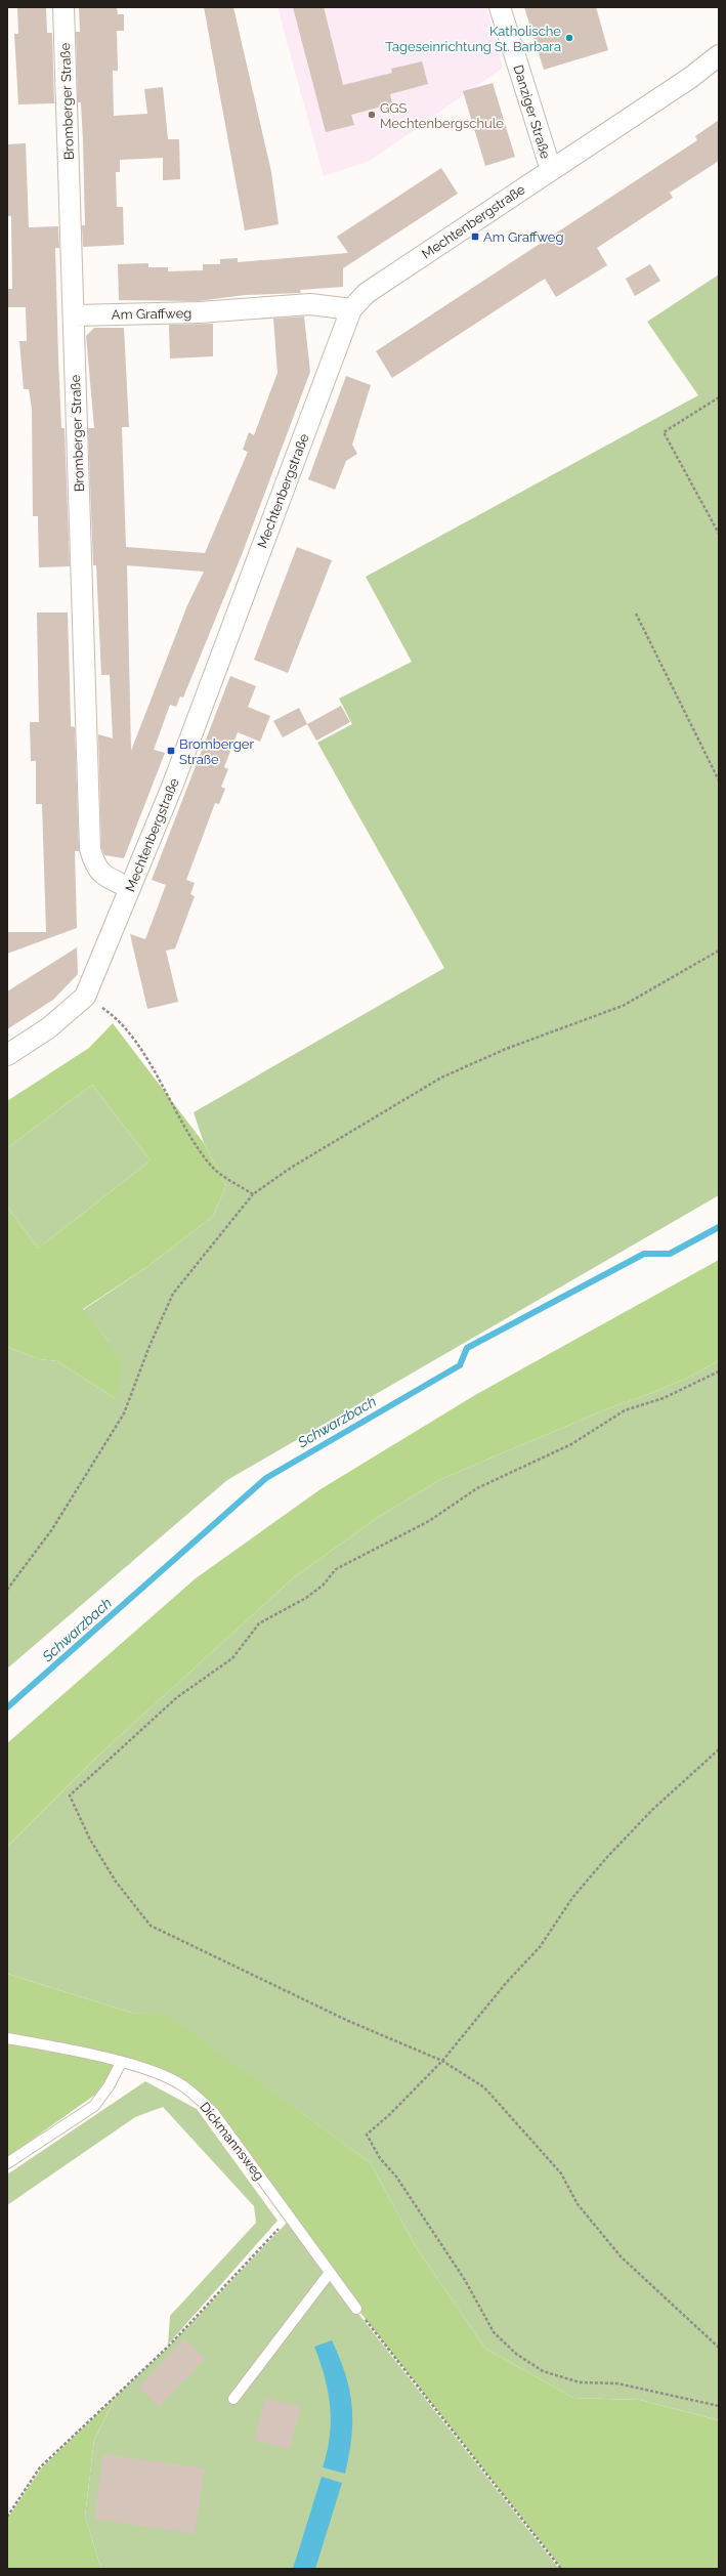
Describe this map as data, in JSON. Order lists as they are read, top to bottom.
{
  "streets": {
    "street": [
      "Bromberger Straße",
      "Danziger Straße",
      "Mechtenbergstraße",
      "Am Graffweg"
    ],
    "lane": ["Dickmannsweg"]
  },
  "crossings": [
    ["Bromberger Straße", "Mechtenbergstraße"],
    ["Bromberger Straße", "Am Graffweg"],
    ["Danziger Straße", "Mechtenbergstraße"],
    ["Mechtenbergstraße", "Am Graffweg"]
  ],
  "water": ["Schwarzbach"],
  "places": {
    "other": ["Katholische Tageseinrichtung St. Barbara", "GGS Mechtenbergschule"],
    "transit": ["Am Graffweg", "Bromberger Straße"]
  }
}
